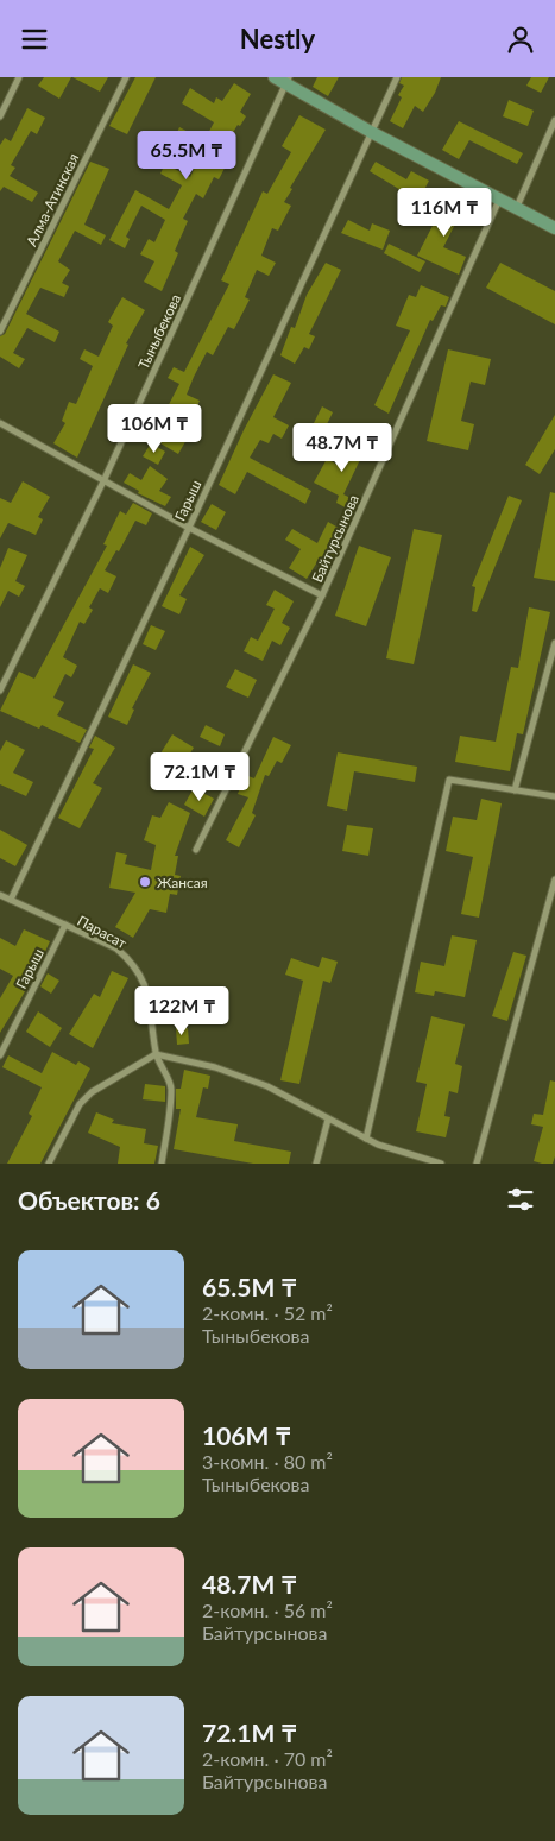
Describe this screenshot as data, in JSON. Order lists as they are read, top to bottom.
{
  "streets": {
    "street": [
      "Алма-Атинская",
      "Тыныбекова",
      "Гарыш",
      "Байтурсынова",
      "Парасат"
    ]
  },
  "crossings": [
    ["Гарыш", "Парасат"]
  ],
  "places": ["Жансая"],
  "page": {
    "header": "Nestly",
    "price": [
      "65.5M ₸",
      "116M ₸",
      "106M ₸",
      "48.7M ₸",
      "72.1M ₸",
      "122M ₸"
    ],
    "heading": "Объектов: 6",
    "list": [
      {
        "name": "65.5M ₸",
        "note": "2-комн. · 52 m² · Тыныбекова"
      },
      {
        "name": "106M ₸",
        "note": "3-комн. · 80 m² · Тыныбекова"
      },
      {
        "name": "48.7M ₸",
        "note": "2-комн. · 56 m² · Байтурсынова"
      },
      {
        "name": "72.1M ₸",
        "note": "2-комн. · 70 m² · Байтурсынова"
      }
    ]
  }
}
